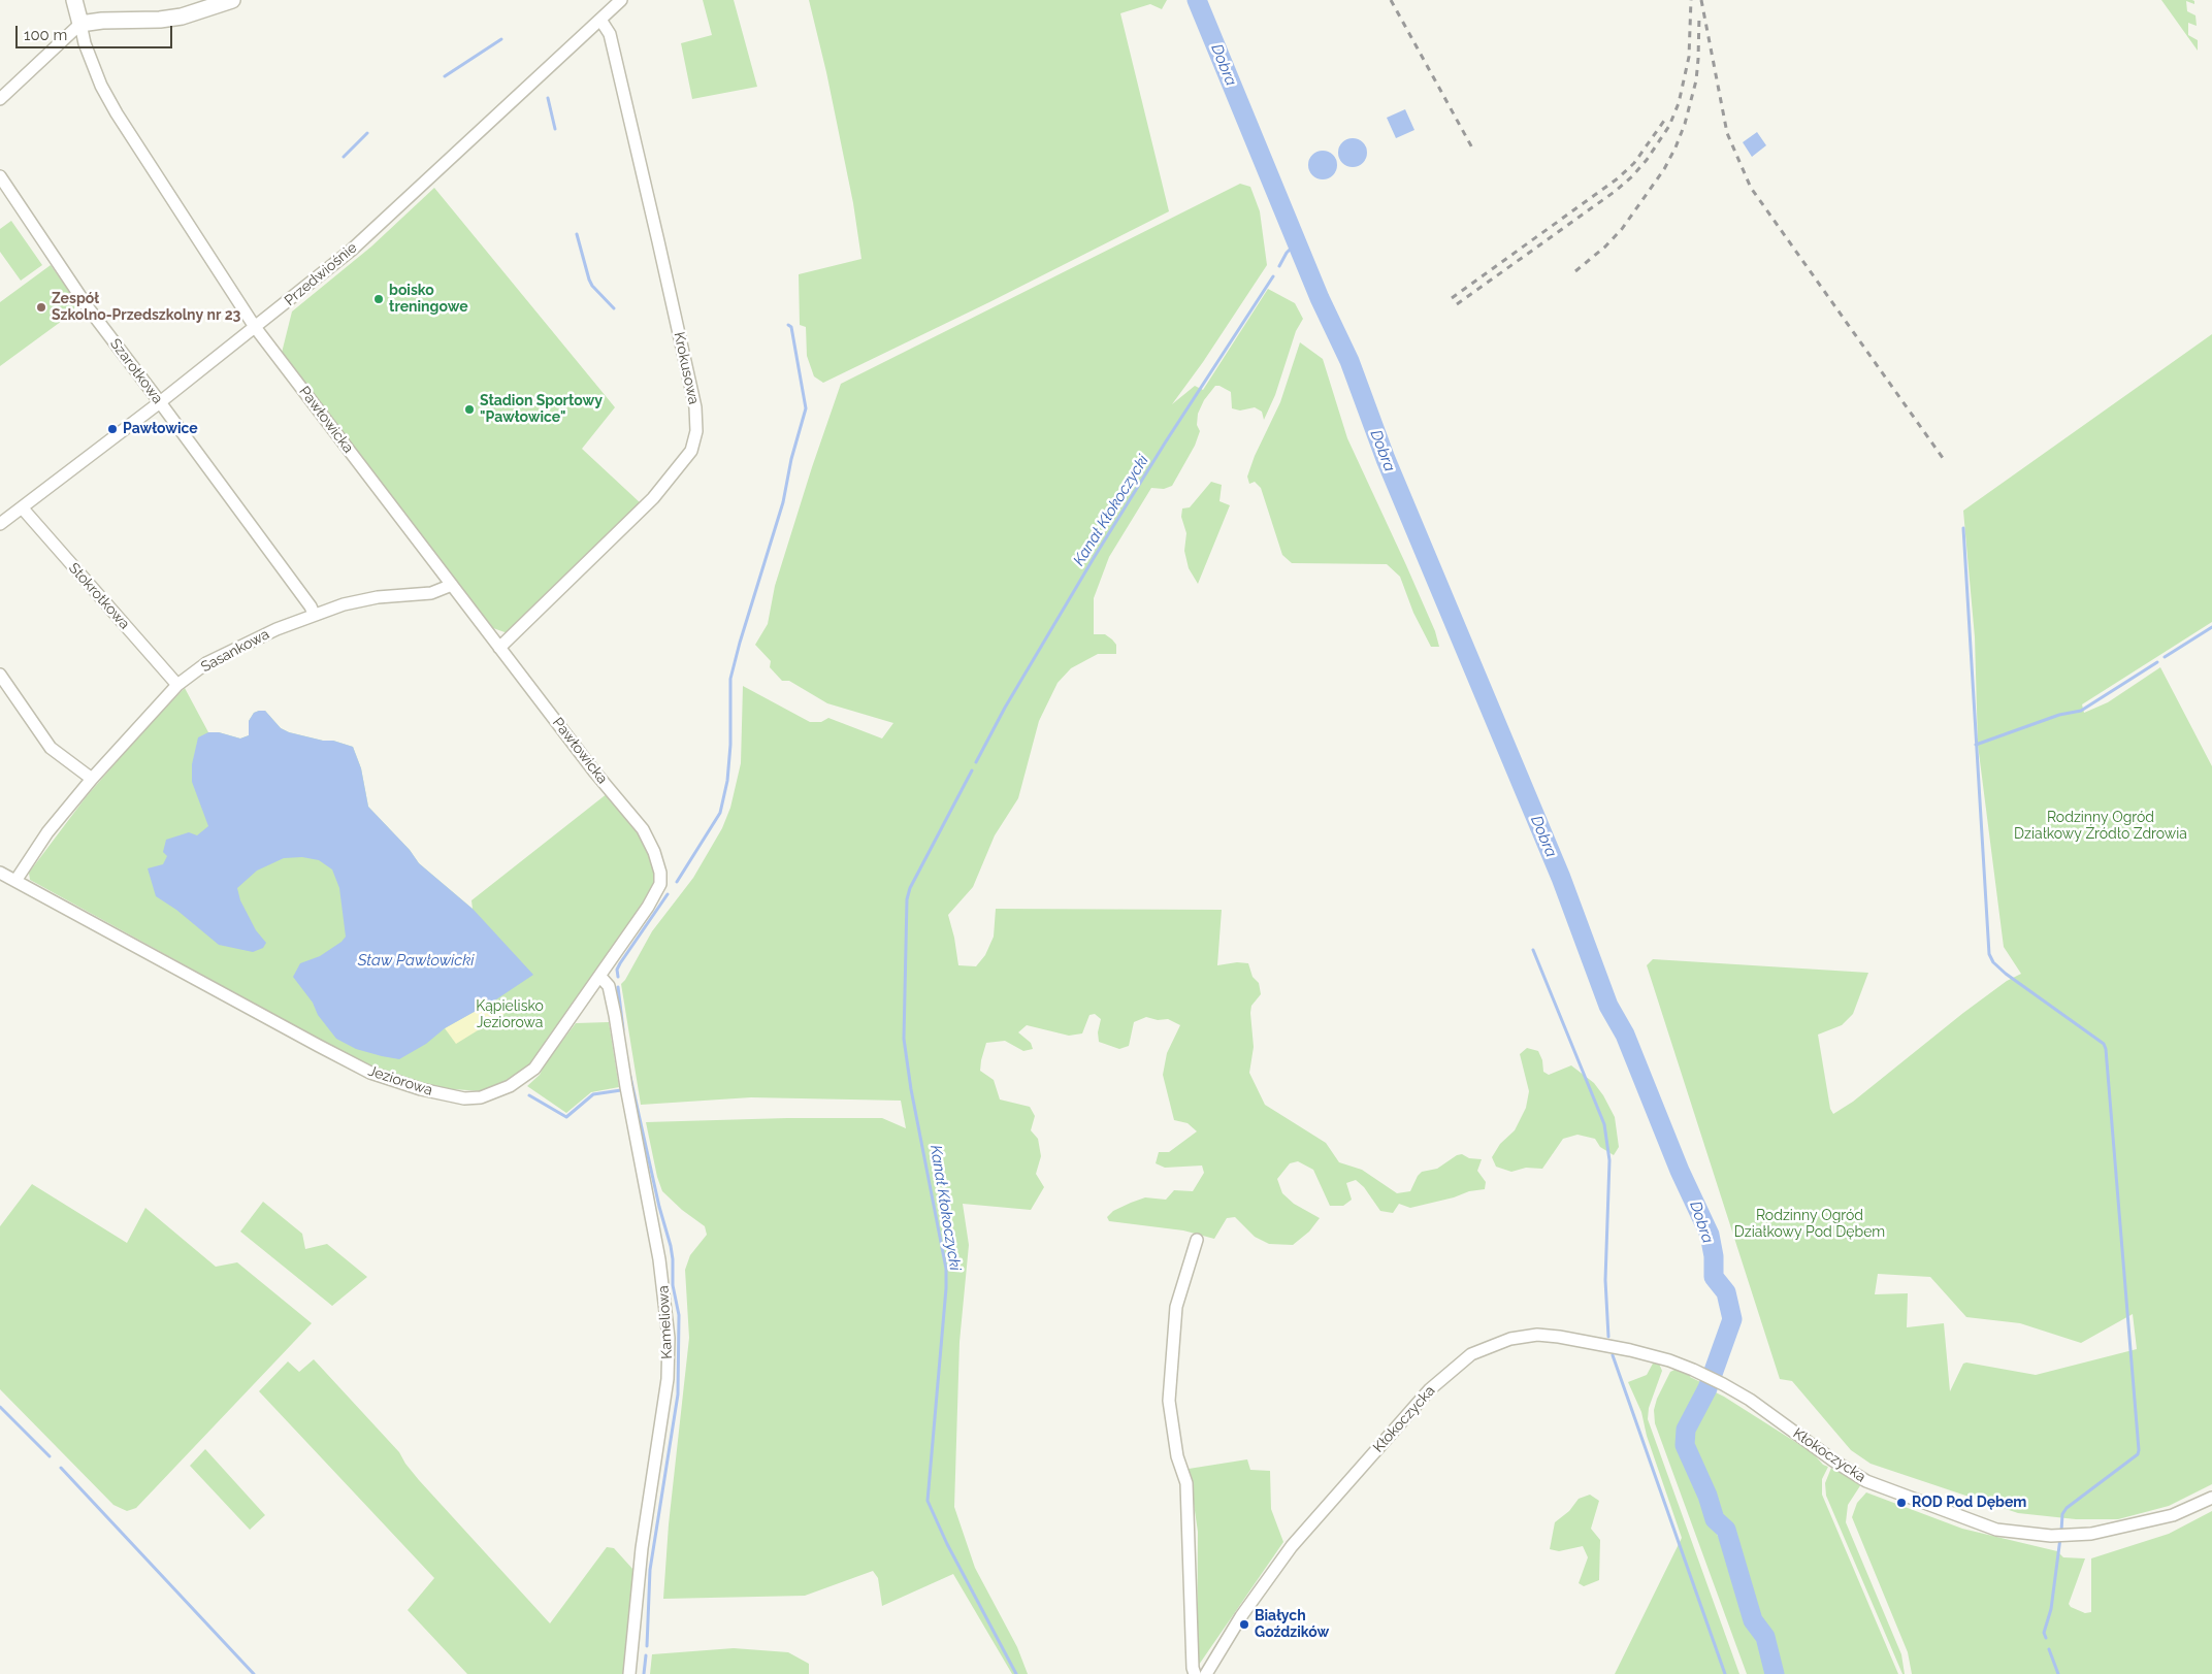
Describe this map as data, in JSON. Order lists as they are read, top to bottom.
{
  "streets": {
    "street": [
      "Przedwiośnie",
      "Krokusowa",
      "Szarotkowa",
      "Pawłowicka",
      "Stokrotkowa",
      "Sasankowa",
      "Jeziorowa",
      "Kameliowa",
      "Kłokoczycka"
    ]
  },
  "crossings": [
    ["Przedwiośnie", "Krokusowa"],
    ["Przedwiośnie", "Szarotkowa"],
    ["Przedwiośnie", "Pawłowicka"],
    ["Przedwiośnie", "Stokrotkowa"],
    ["Krokusowa", "Pawłowicka"],
    ["Szarotkowa", "Sasankowa"],
    ["Pawłowicka", "Sasankowa"],
    ["Pawłowicka", "Jeziorowa"],
    ["Stokrotkowa", "Sasankowa"],
    ["Sasankowa", "Jeziorowa"],
    ["Jeziorowa", "Kameliowa"]
  ],
  "water": ["Dobra", "Kanał Kłokoczycki", "Staw Pawłowicki"],
  "parks": ["Rodzinny Ogród Działkowy Źródło Zdrowia", "Kąpielisko Jeziorowa", "Rodzinny Ogród Działkowy Pod Dębem"],
  "places": [
    "boisko treningowe",
    "Zespół Szkolno-Przedszkolny nr 23",
    "Stadion Sportowy \"Pawłowice\"",
    "Pawłowice",
    "ROD Pod Dębem",
    "Białych Goździków"
  ],
  "scale_bar": "100 m"
}
